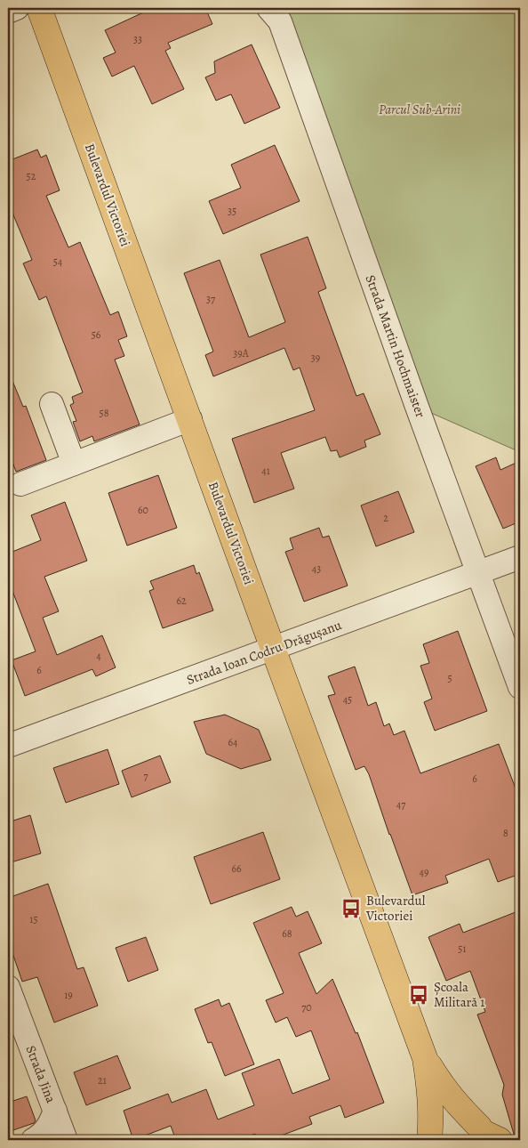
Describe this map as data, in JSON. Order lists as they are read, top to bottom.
{
  "streets": {
    "main road": ["Bulevardul Victoriei"],
    "street": ["Strada Martin Hochmaister", "Strada Ioan Codru Drăgușanu", "Strada Jina"]
  },
  "crossings": [
    ["Bulevardul Victoriei", "Strada Ioan Codru Drăgușanu"],
    ["Strada Martin Hochmaister", "Strada Ioan Codru Drăgușanu"]
  ],
  "parks": ["Parcul Sub-Arini"],
  "places": {
    "bus stop": ["Bulevardul Victoriei", "Școala Militară 1"]
  },
  "house_numbers": [
    "33",
    "52",
    "35",
    "54",
    "37",
    "56",
    "39A",
    "39",
    "58",
    "41",
    "60",
    "2",
    "43",
    "62",
    "4",
    "6",
    "5",
    "45",
    "64",
    "7",
    "6",
    "47",
    "8",
    "66",
    "49",
    "15",
    "68",
    "51",
    "19",
    "70",
    "21"
  ]
}
